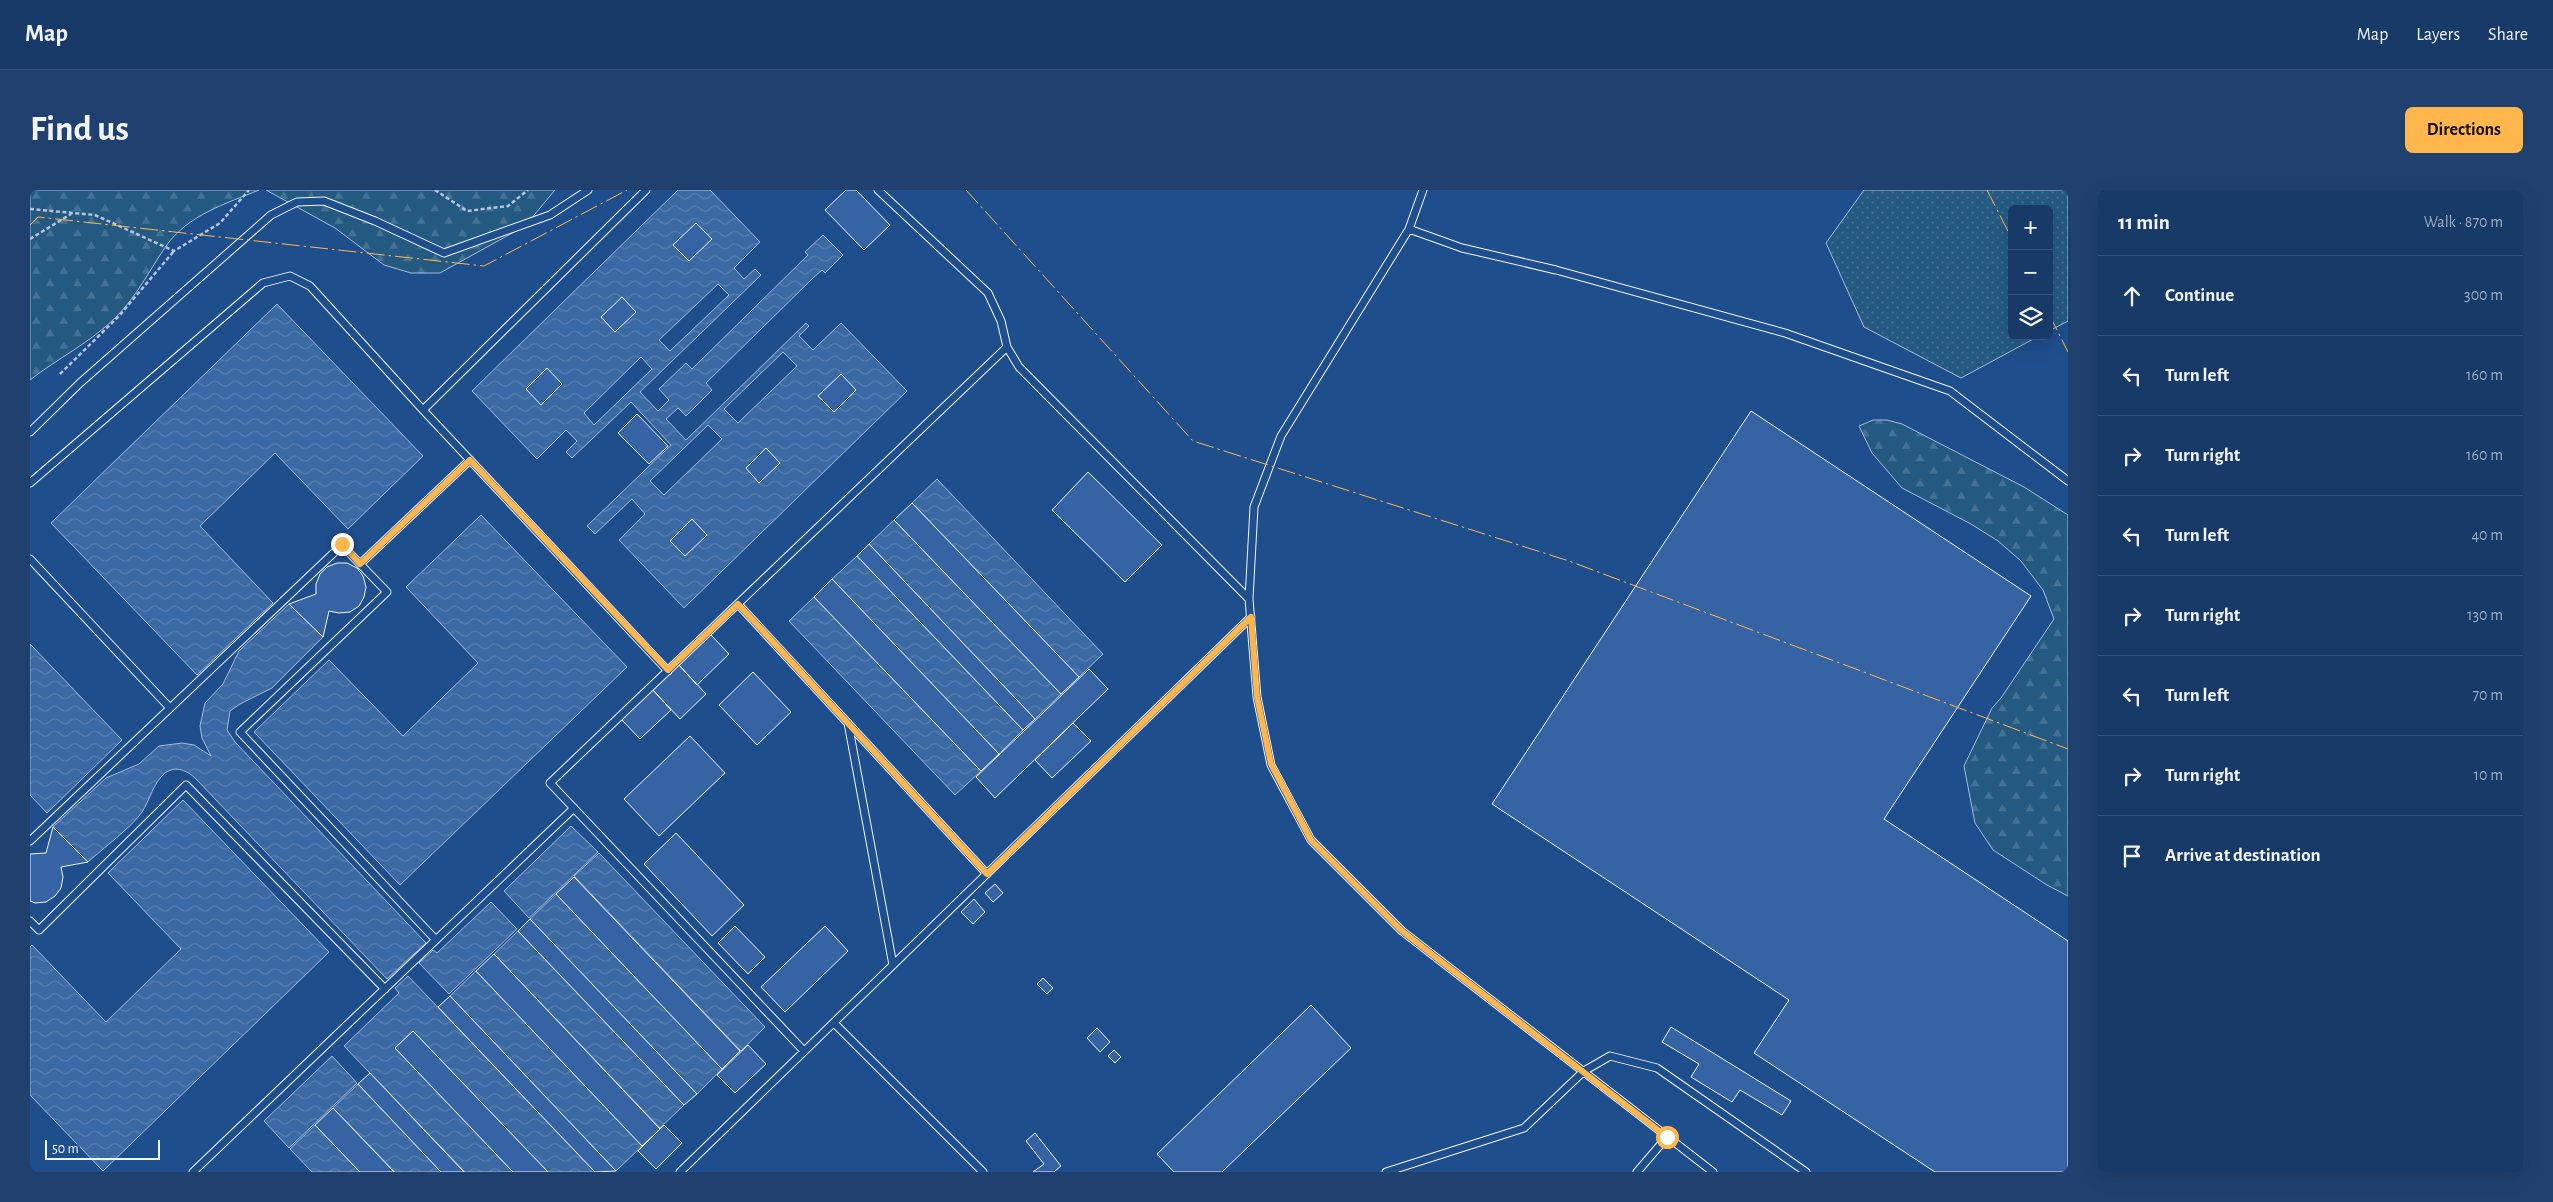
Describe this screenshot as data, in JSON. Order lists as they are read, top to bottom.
{
  "scale_bar": "50 m",
  "page": {
    "header": "Map",
    "nav": ["Map", "Layers", "Share"],
    "buttons": "Directions",
    "title": "Find us",
    "heading": ["11 min", "Walk · 870 m"],
    "map_buttons": ["+", "−"],
    "list": [
      ["Continue", "300 m"],
      ["Turn left", "160 m"],
      ["Turn right", "160 m"],
      ["Turn left", "40 m"],
      ["Turn right", "130 m"],
      ["Turn left", "70 m"],
      ["Turn right", "10 m"],
      "Arrive at destination"
    ],
    "scale": "50 m"
  }
}
